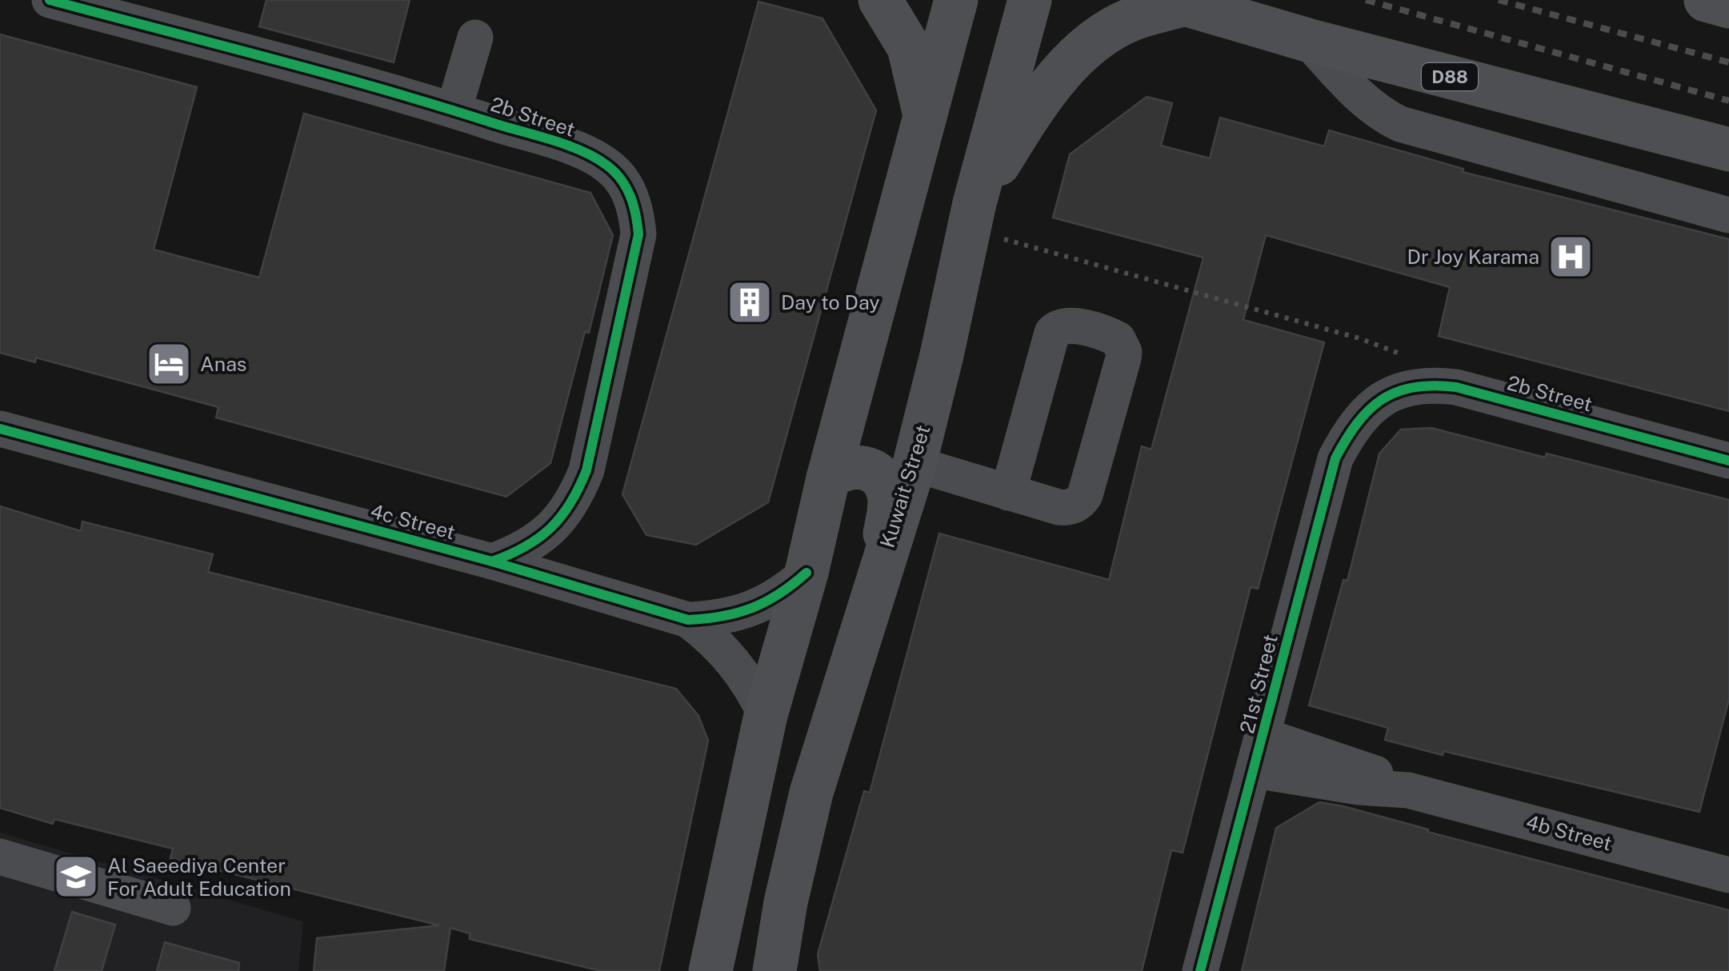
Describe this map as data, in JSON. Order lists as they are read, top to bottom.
{
  "streets": {
    "main road": ["D88", "Kuwait Street"],
    "street": [
      "2b Street",
      "4c Street",
      "21st Street",
      "4b Street"
    ]
  },
  "crossings": [
    ["2b Street", "4c Street"],
    ["2b Street", "21st Street"],
    ["21st Street", "4b Street"]
  ],
  "places": {
    "hospital": ["Dr Joy Karama"],
    "building": ["Day to Day"],
    "hotel": ["Anas"],
    "school or university": ["Al Saeediya Center For Adult Education"]
  }
}
